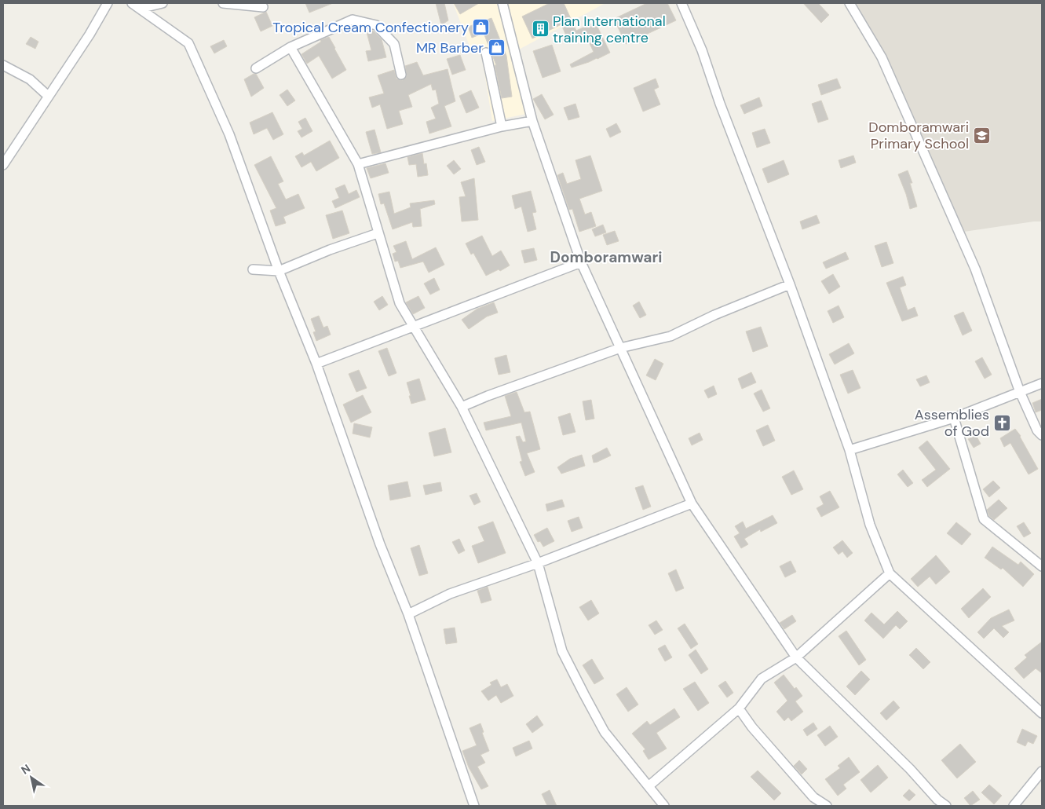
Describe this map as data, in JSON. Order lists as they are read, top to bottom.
{
  "districts": ["Domboramwari"],
  "places": {
    "shop": ["Tropical Cream Confectionery", "MR Barber"],
    "building": ["Plan International training centre"],
    "school or university": ["Domboramwari Primary School"],
    "church": ["Assemblies of God"]
  },
  "north": "top left"
}
